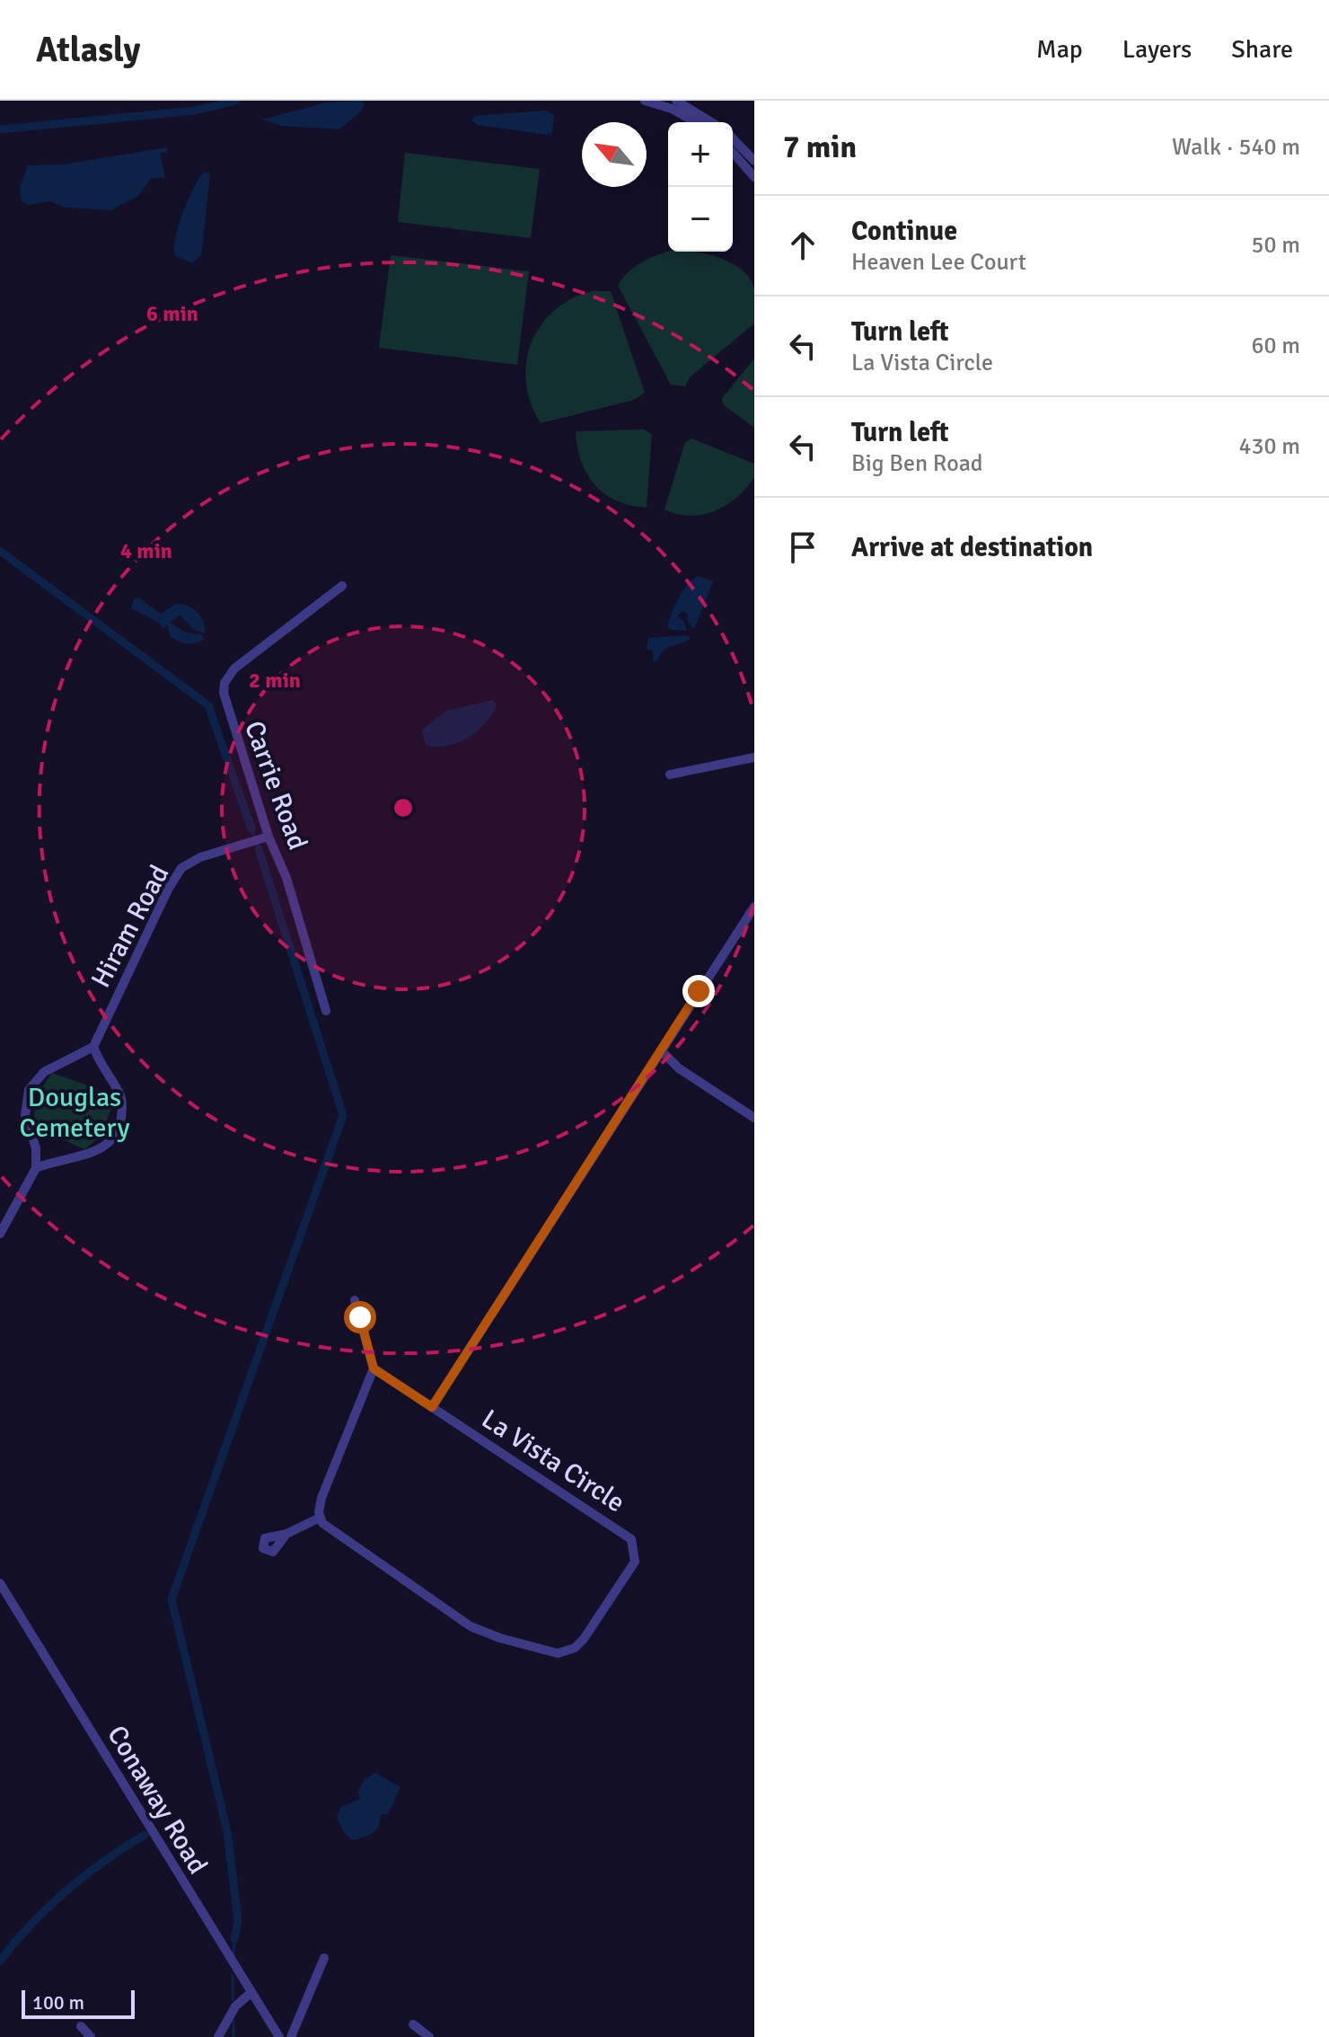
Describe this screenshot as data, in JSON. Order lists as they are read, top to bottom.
{
  "streets": {
    "street": [
      "Carrie Road",
      "Hiram Road",
      "La Vista Circle",
      "Conaway Road"
    ]
  },
  "crossings": [
    ["Carrie Road", "Hiram Road"]
  ],
  "parks": ["Douglas Cemetery"],
  "scale_bar": "100 m",
  "north": "top left",
  "page": {
    "header": "Atlasly",
    "nav": ["Map", "Layers", "Share"],
    "heading": ["7 min", "Walk · 540 m"],
    "map_buttons": ["+", "−"],
    "list": [
      ["Continue", "Heaven Lee Court", "50 m"],
      ["Turn left", "La Vista Circle", "60 m"],
      ["Turn left", "Big Ben Road", "430 m"],
      "Arrive at destination"
    ],
    "scale": "100 m"
  },
  "rings": ["6 min", "4 min", "2 min"]
}
